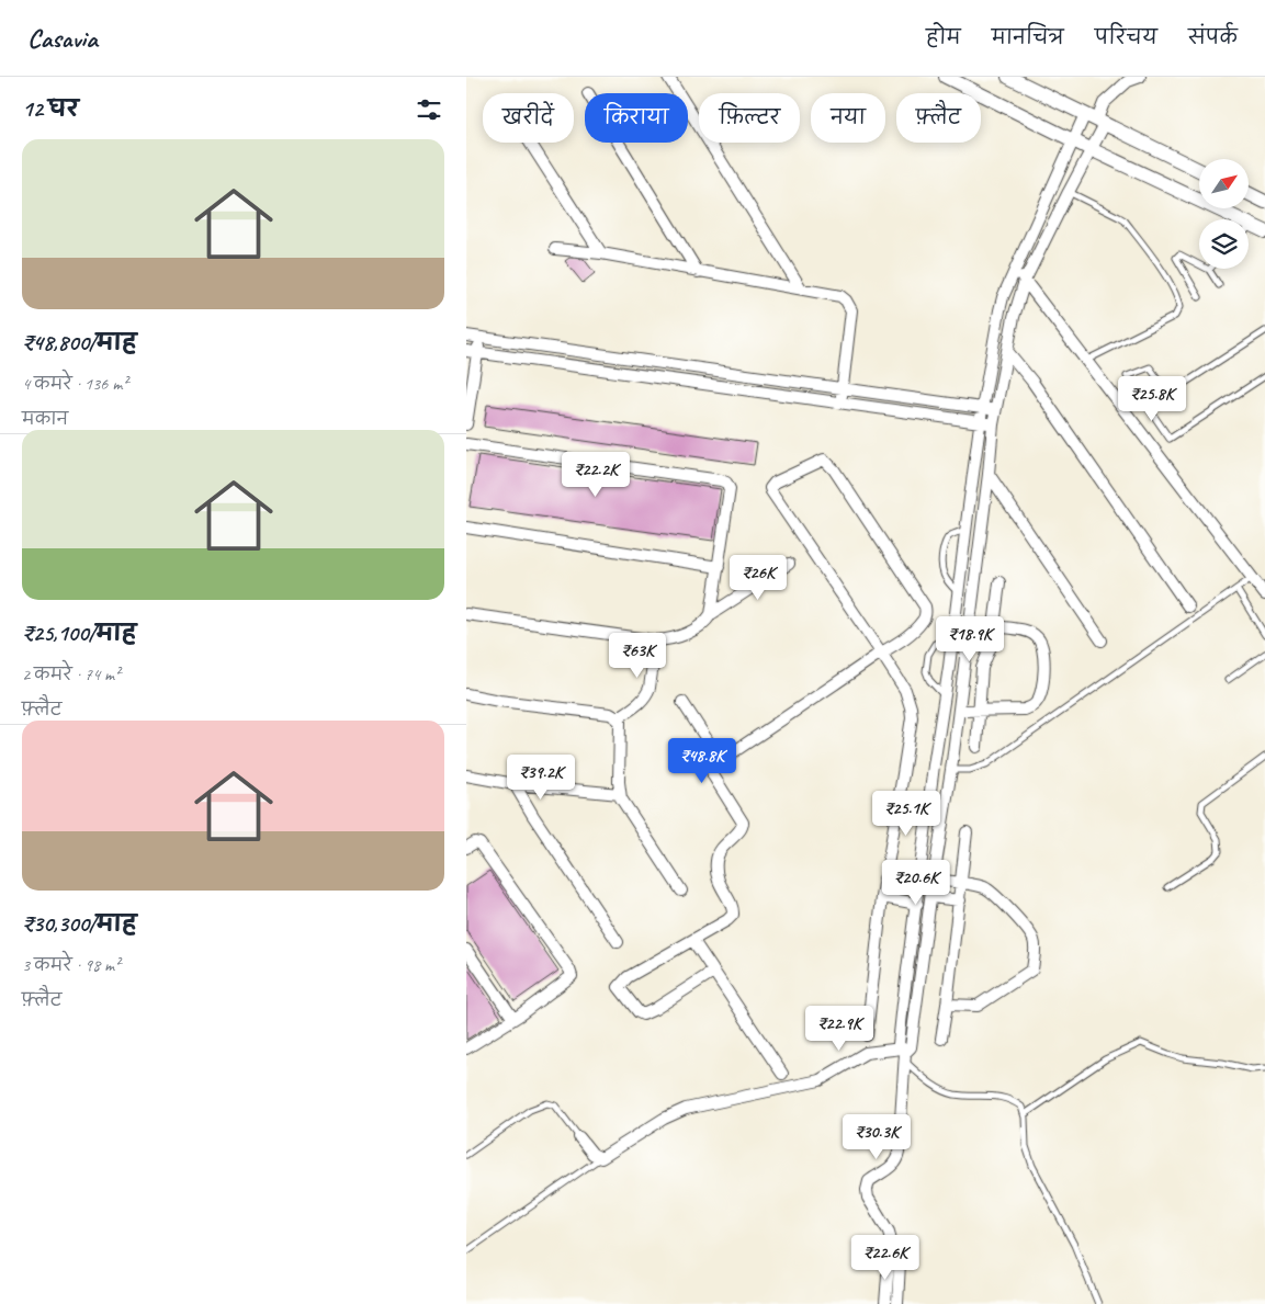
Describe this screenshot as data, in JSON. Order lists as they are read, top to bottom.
{
  "north": "top right",
  "page": {
    "header": "Casavia",
    "nav": [
      "होम",
      "मानचित्र",
      "परिचय",
      "संपर्क"
    ],
    "heading": "12 घर",
    "chip": [
      "खरीदें",
      "किराया",
      "फ़िल्टर",
      "नया",
      "फ़्लैट"
    ],
    "list": [
      {
        "name": "₹48,800/माह",
        "note": "4 कमरे · 136 m² · मकान"
      },
      {
        "name": "₹25,100/माह",
        "note": "2 कमरे · 74 m² · फ़्लैट"
      },
      {
        "name": "₹30,300/माह",
        "note": "3 कमरे · 98 m² · फ़्लैट"
      }
    ],
    "price": [
      "₹25.8K",
      "₹22.2K",
      "₹26K",
      "₹18.9K",
      "₹63K",
      "₹48.8K",
      "₹39.2K",
      "₹25.1K",
      "₹20.6K",
      "₹22.9K",
      "₹30.3K",
      "₹22.6K"
    ]
  }
}
